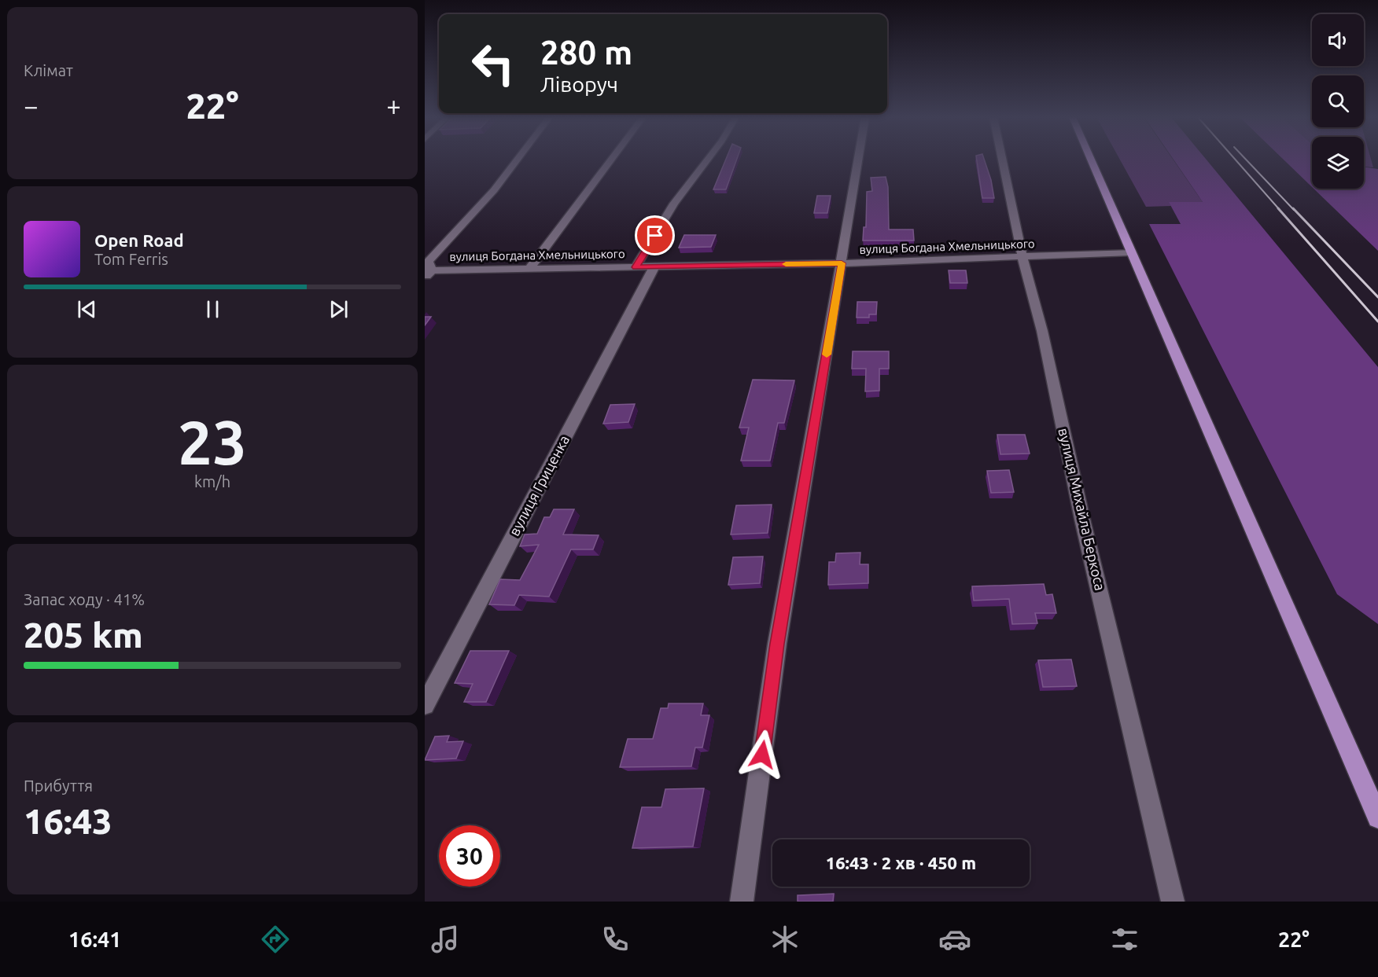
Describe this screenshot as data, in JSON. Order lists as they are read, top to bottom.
{
  "streets": {
    "street": ["вулиця Богдана Хмельницького", "вулиця Гриценка", "вулиця Михайла Беркоса"]
  },
  "crossings": [
    ["вулиця Богдана Хмельницького", "вулиця Гриценка"],
    ["вулиця Богдана Хмельницького", "вулиця Михайла Беркоса"]
  ],
  "page": {
    "tile": [
      "Клімат",
      ["23", "km/h"],
      ["Запас ходу · 41%", "205 km"],
      ["Прибуття", "16:43"]
    ],
    "turn": ["280 m", "Ліворуч"],
    "heat": ["−", "22°", "+"],
    "song": ["Open Road", "Tom Ferris"],
    "limit": "30",
    "trip": "16:43 · 2 хв · 450 m",
    "tabs": ["16:41", "22°"]
  }
}
